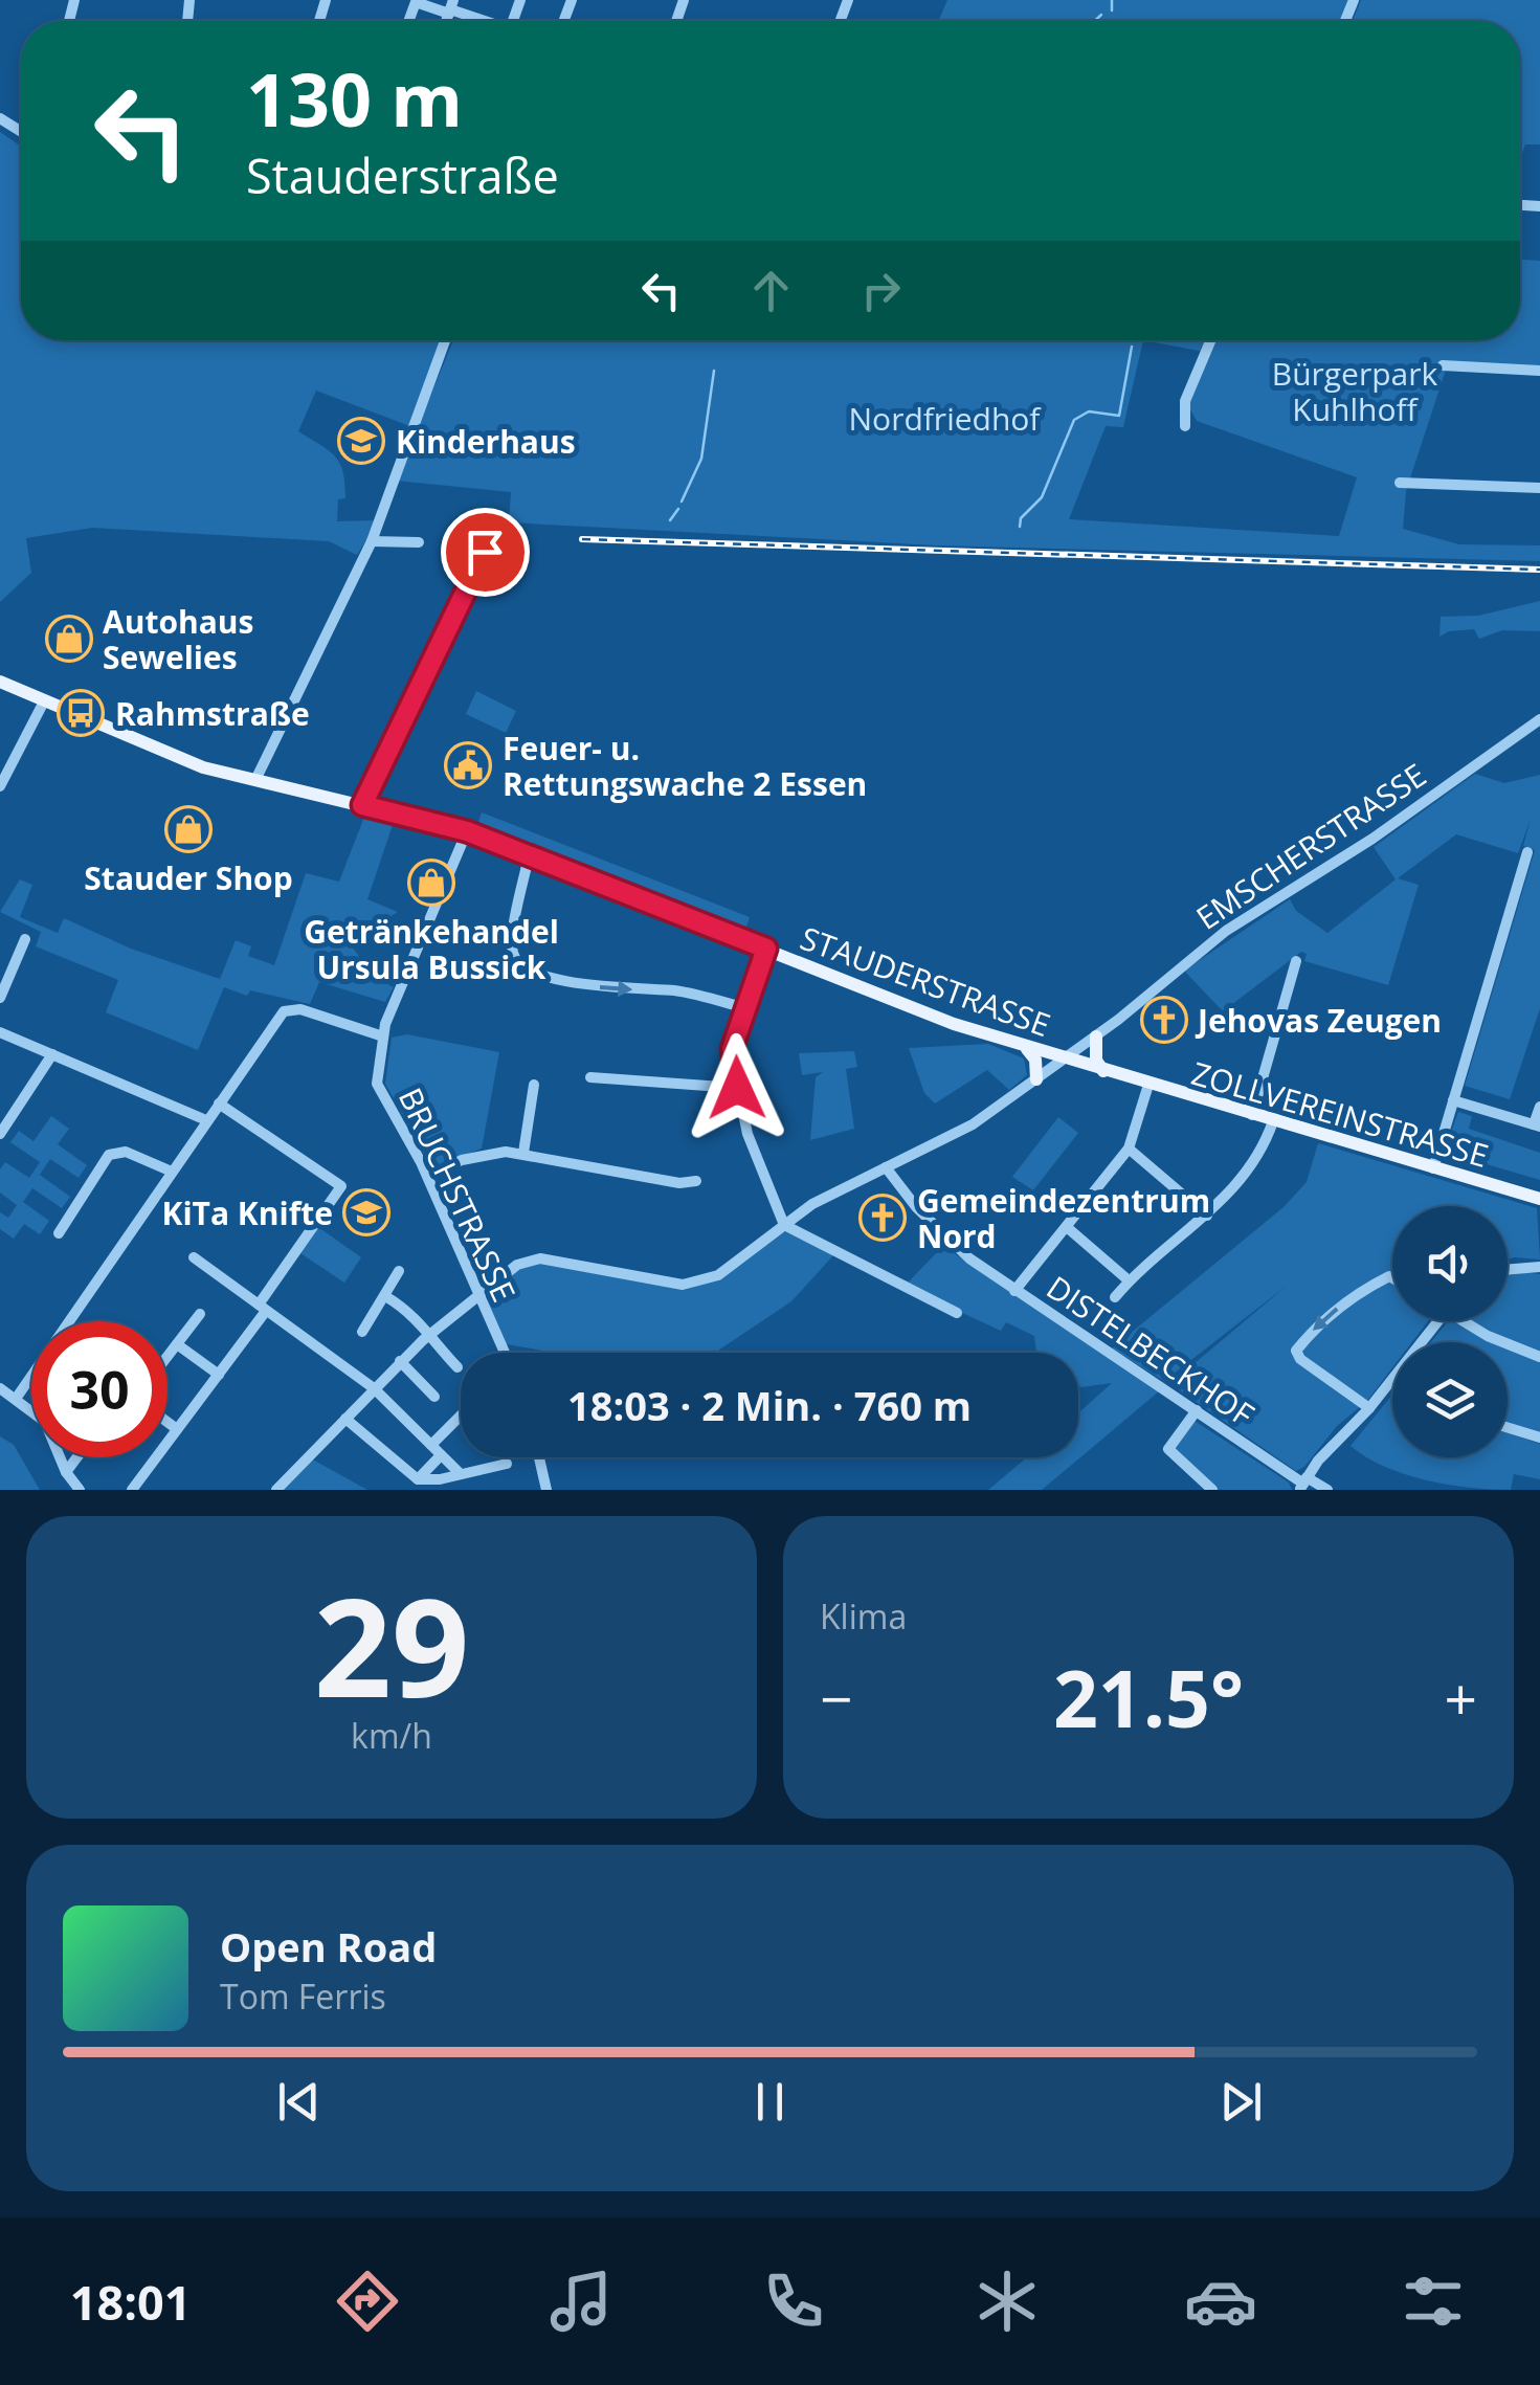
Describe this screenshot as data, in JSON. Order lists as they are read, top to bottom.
{
  "streets": {
    "main road": ["STAUDERSTRASSE", "ZOLLVEREINSTRASSE"],
    "street": ["EMSCHERSTRASSE", "BRUCHSTRASSE", "DISTELBECKHOF"]
  },
  "crossings": [
    ["EMSCHERSTRASSE", "STAUDERSTRASSE"],
    ["EMSCHERSTRASSE", "ZOLLVEREINSTRASSE"],
    ["EMSCHERSTRASSE", "BRUCHSTRASSE"],
    ["EMSCHERSTRASSE", "DISTELBECKHOF"],
    ["STAUDERSTRASSE", "ZOLLVEREINSTRASSE"],
    ["STAUDERSTRASSE", "BRUCHSTRASSE"]
  ],
  "parks": ["Bürgerpark Kuhlhoff", "Nordfriedhof"],
  "places": {
    "school or university": ["Kinderhaus", "KiTa Knifte"],
    "shop": ["Autohaus Sewelies", "Stauder Shop", "Getränkehandel Ursula Bussick"],
    "bus stop": ["Rahmstraße"],
    "public building": ["Feuer- u. Rettungswache 2 Essen"],
    "church": ["Jehovas Zeugen", "Gemeindezentrum Nord"]
  },
  "page": {
    "turn": ["130 m", "Stauderstraße"],
    "limit": "30",
    "trip": "18:03 · 2 Min. · 760 m",
    "tile": [
      ["29", "km/h"],
      "Klima"
    ],
    "heat": ["−", "21.5°", "+"],
    "song": ["Open Road", "Tom Ferris"],
    "tabs": "18:01"
  }
}
